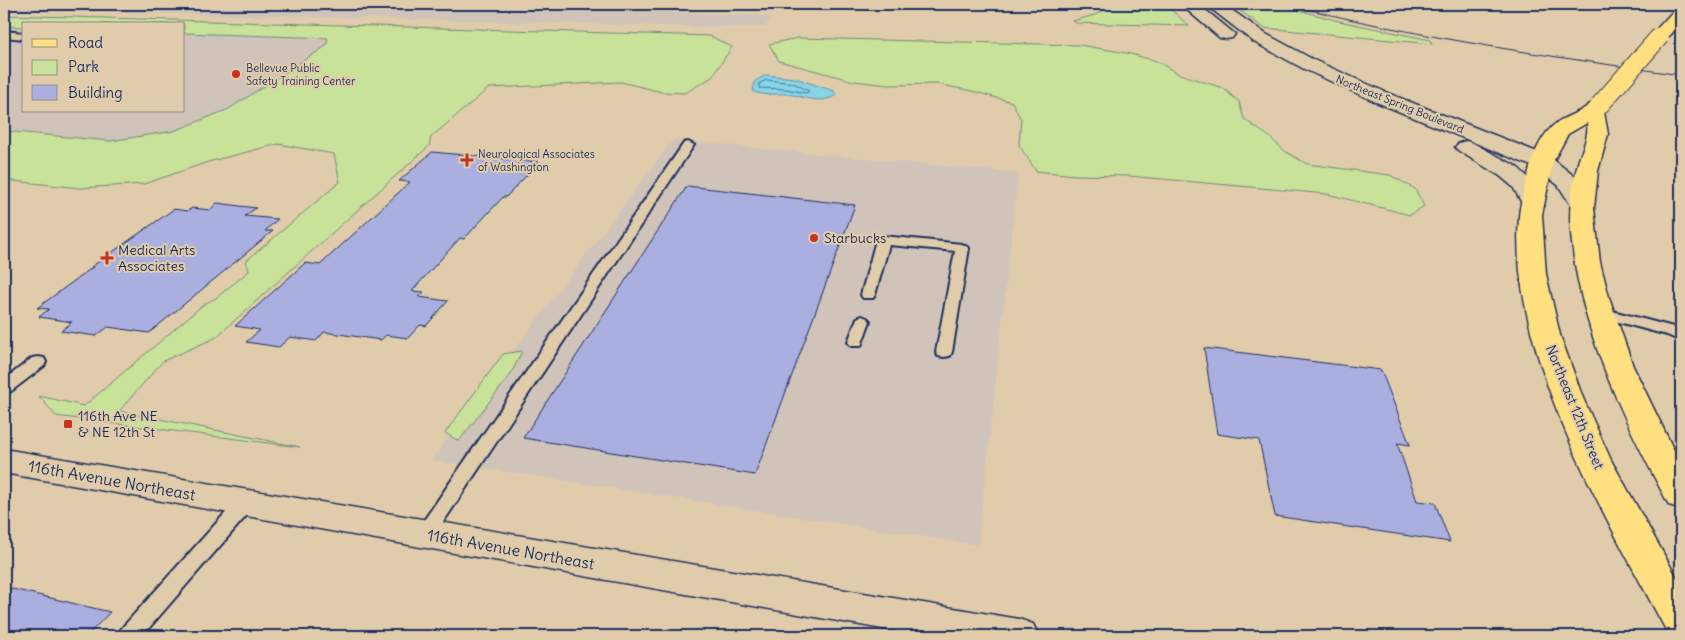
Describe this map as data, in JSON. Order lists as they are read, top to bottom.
{
  "streets": {
    "main road": ["Northeast 12th Street"],
    "street": ["Northeast Spring Boulevard", "116th Avenue Northeast"]
  },
  "crossings": [
    ["Northeast Spring Boulevard", "Northeast 12th Street"]
  ],
  "places": {
    "other": ["Bellevue Public Safety Training Center", "Starbucks"],
    "health": ["Neurological Associates of Washington", "Medical Arts Associates"],
    "transit": ["116th Ave NE & NE 12th St"]
  },
  "legend": ["Road", "Park", "Building"]
}
